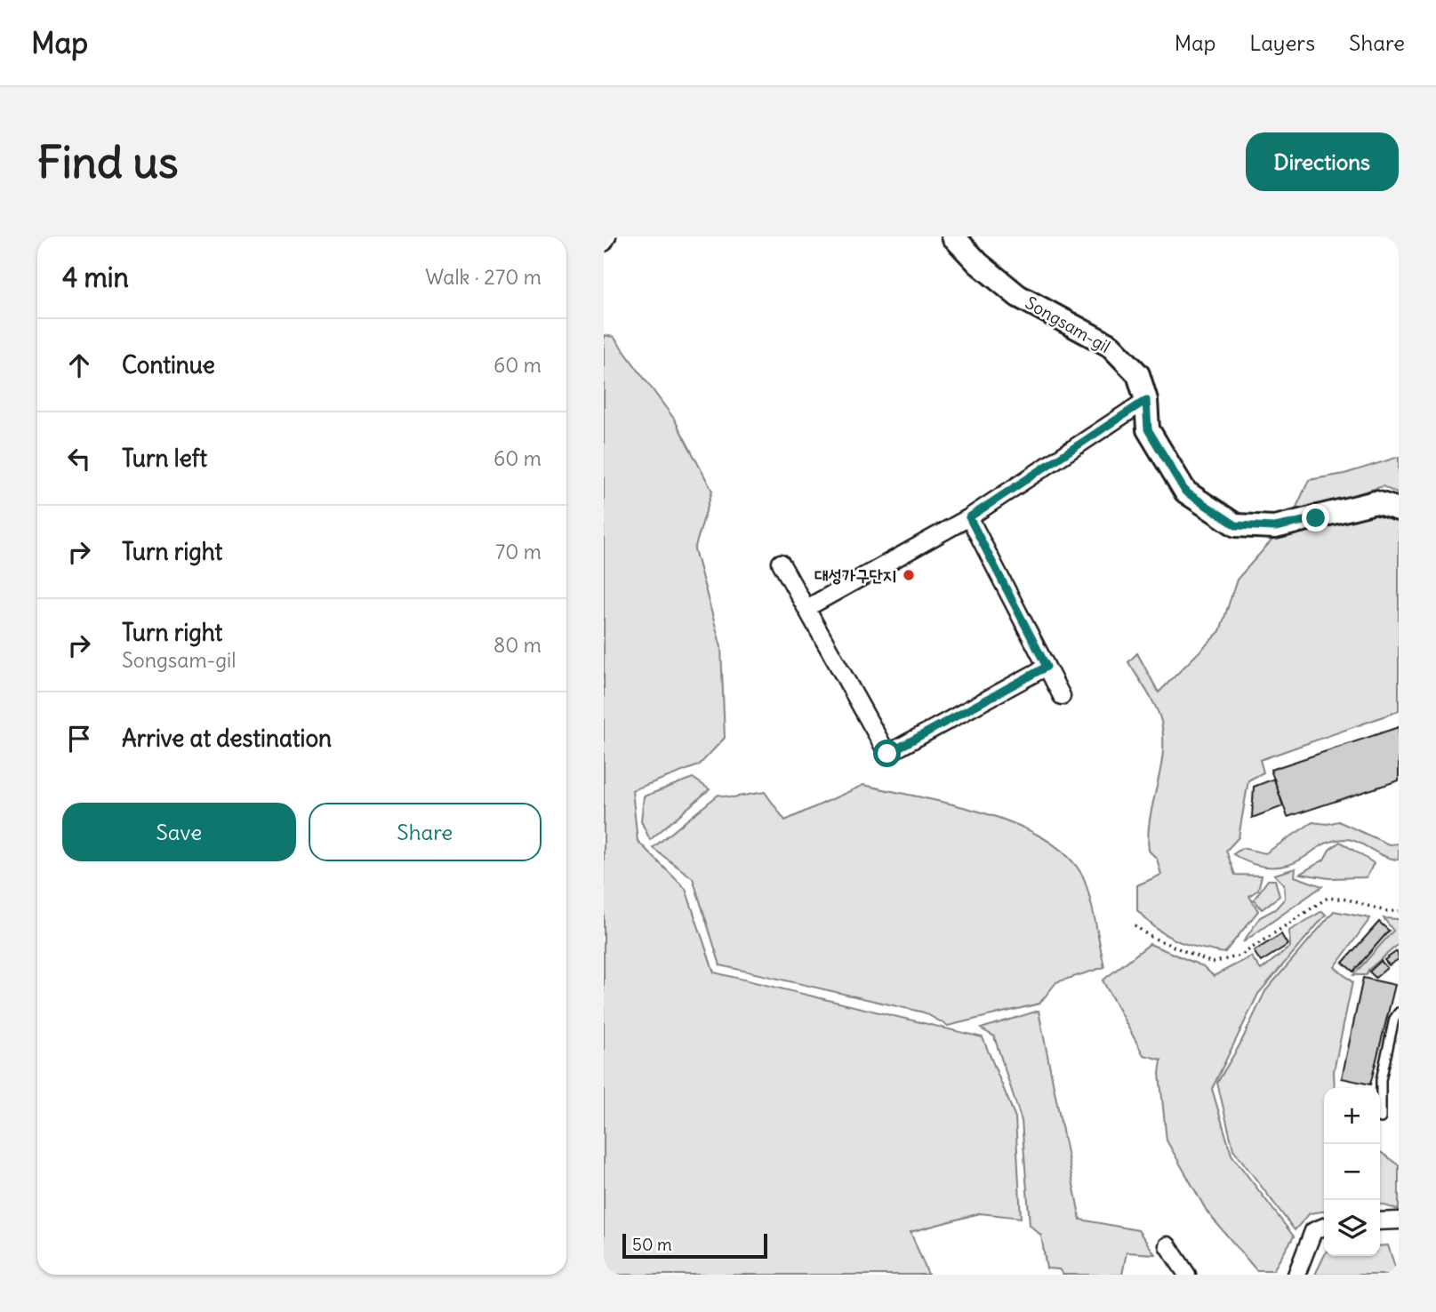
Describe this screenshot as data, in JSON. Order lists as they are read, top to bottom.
{
  "streets": {
    "street": ["Songsam-gil"]
  },
  "places": ["대성가구단지"],
  "scale_bar": "50 m",
  "page": {
    "header": "Map",
    "nav": ["Map", "Layers", "Share"],
    "buttons": [
      "Directions",
      ["Save", "Share"]
    ],
    "title": "Find us",
    "heading": ["4 min", "Walk · 270 m"],
    "list": [
      ["Continue", "60 m"],
      ["Turn left", "60 m"],
      ["Turn right", "70 m"],
      ["Turn right", "Songsam-gil", "80 m"],
      "Arrive at destination"
    ],
    "map_buttons": ["+", "−"],
    "scale": "50 m"
  }
}
